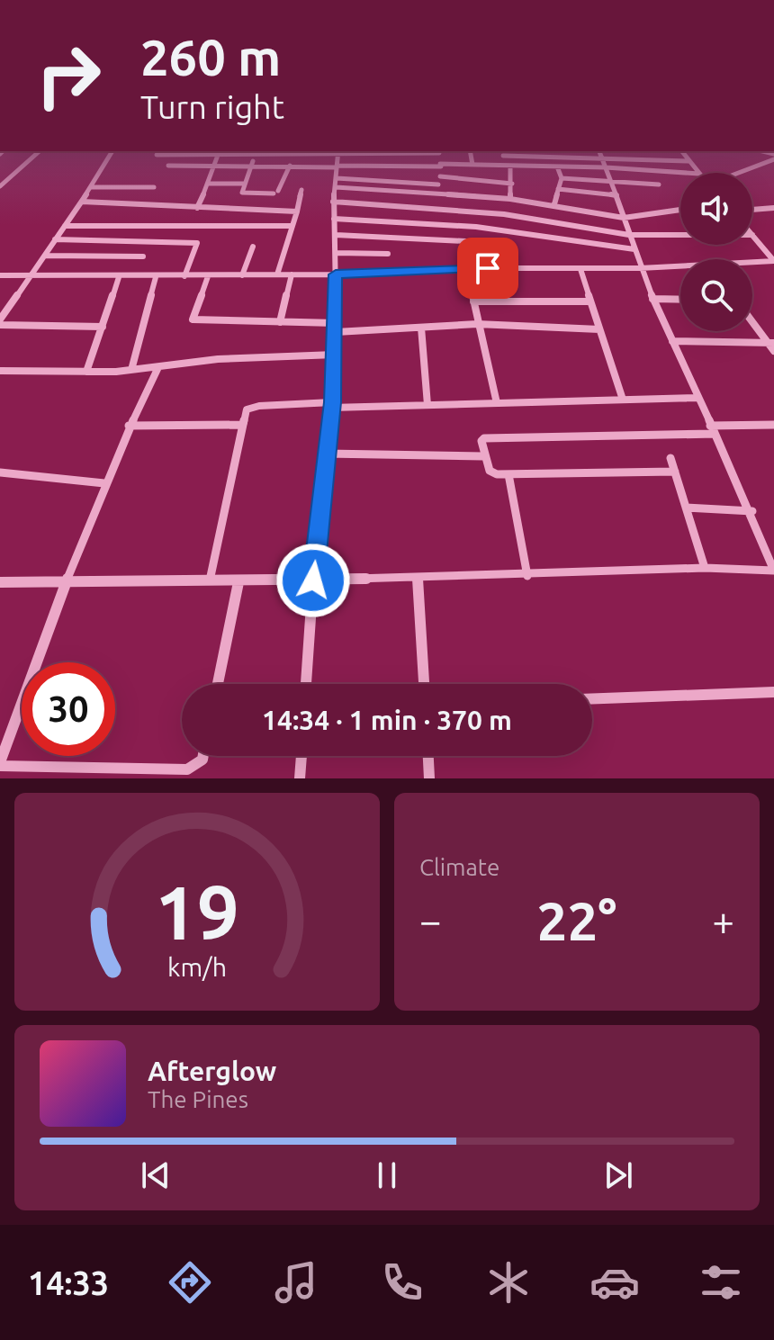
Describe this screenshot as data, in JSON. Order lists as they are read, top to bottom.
{
  "page": {
    "turn": ["260 m", "Turn right"],
    "limit": "30",
    "trip": "14:34 · 1 min · 370 m",
    "tile": "Climate",
    "heat": ["−", "22°", "+"],
    "song": ["Afterglow", "The Pines"],
    "tabs": "14:33",
    "gauge": ["19", "km/h"]
  }
}
